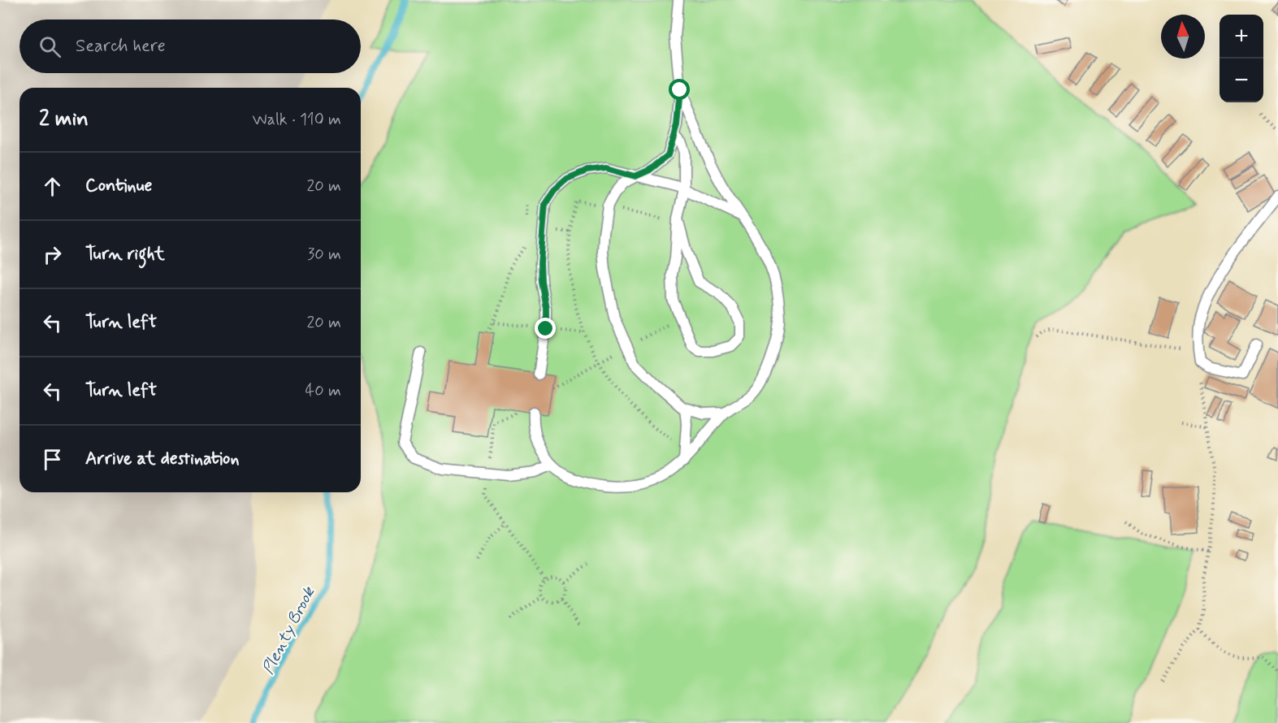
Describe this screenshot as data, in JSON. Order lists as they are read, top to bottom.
{
  "water": ["Plenty Brook"],
  "north": "top",
  "page": {
    "map_buttons": ["+", "−"],
    "search": "Search here",
    "heading": ["2 min", "Walk · 110 m"],
    "list": [
      ["Continue", "20 m"],
      ["Turn right", "30 m"],
      ["Turn left", "20 m"],
      ["Turn left", "40 m"],
      "Arrive at destination"
    ]
  }
}
